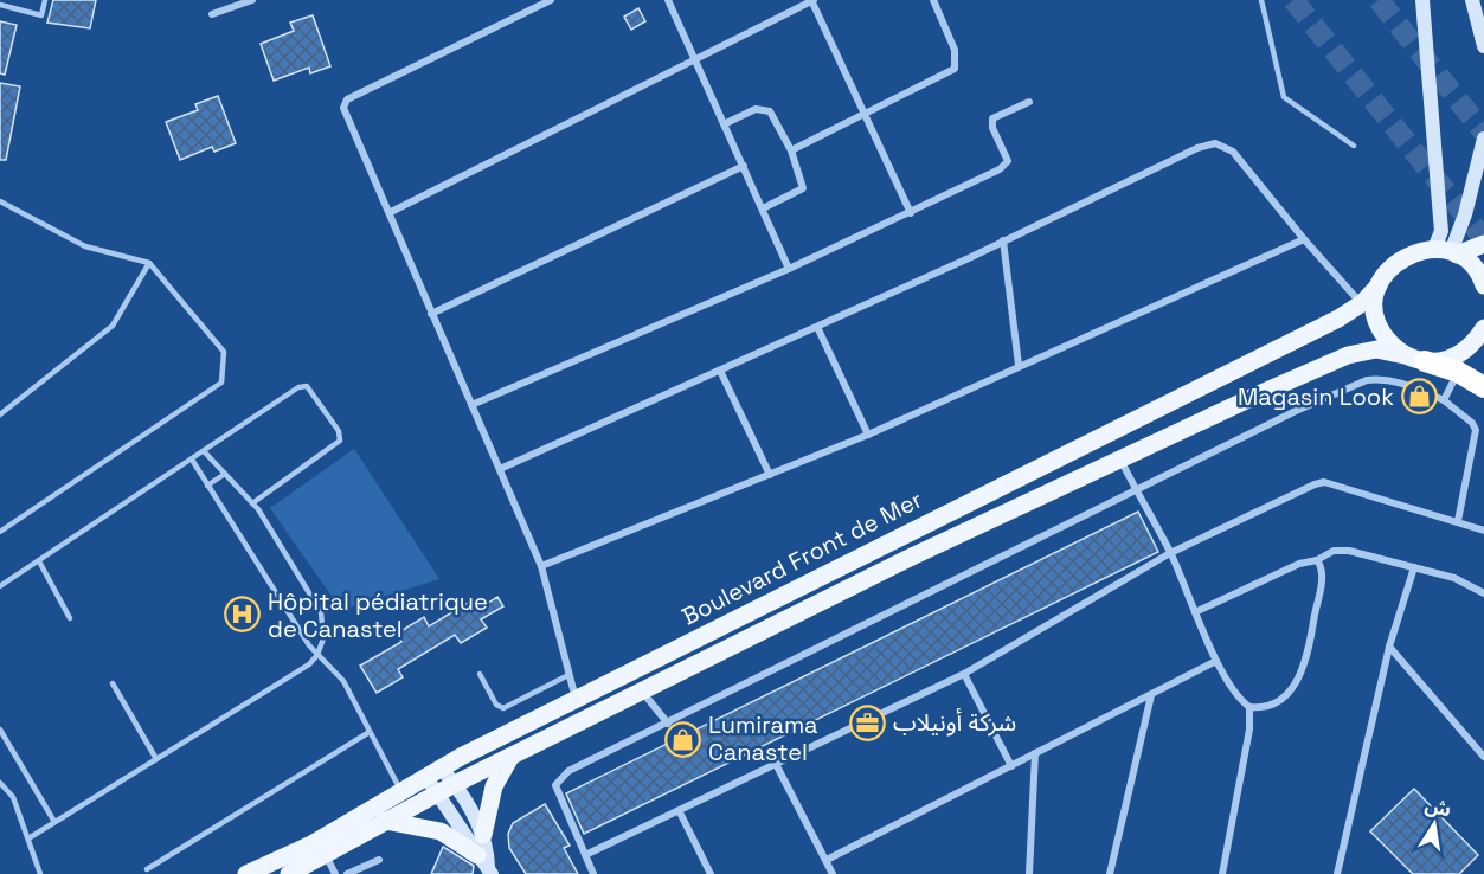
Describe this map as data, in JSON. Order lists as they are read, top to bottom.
{
  "streets": {
    "main road": ["Boulevard Front de Mer"]
  },
  "places": {
    "shop": ["Magasin Look", "Lumirama Canastel"],
    "hospital": ["Hôpital pédiatrique de Canastel"],
    "office": ["شركة أونيلاب"]
  },
  "north": "top"
}
